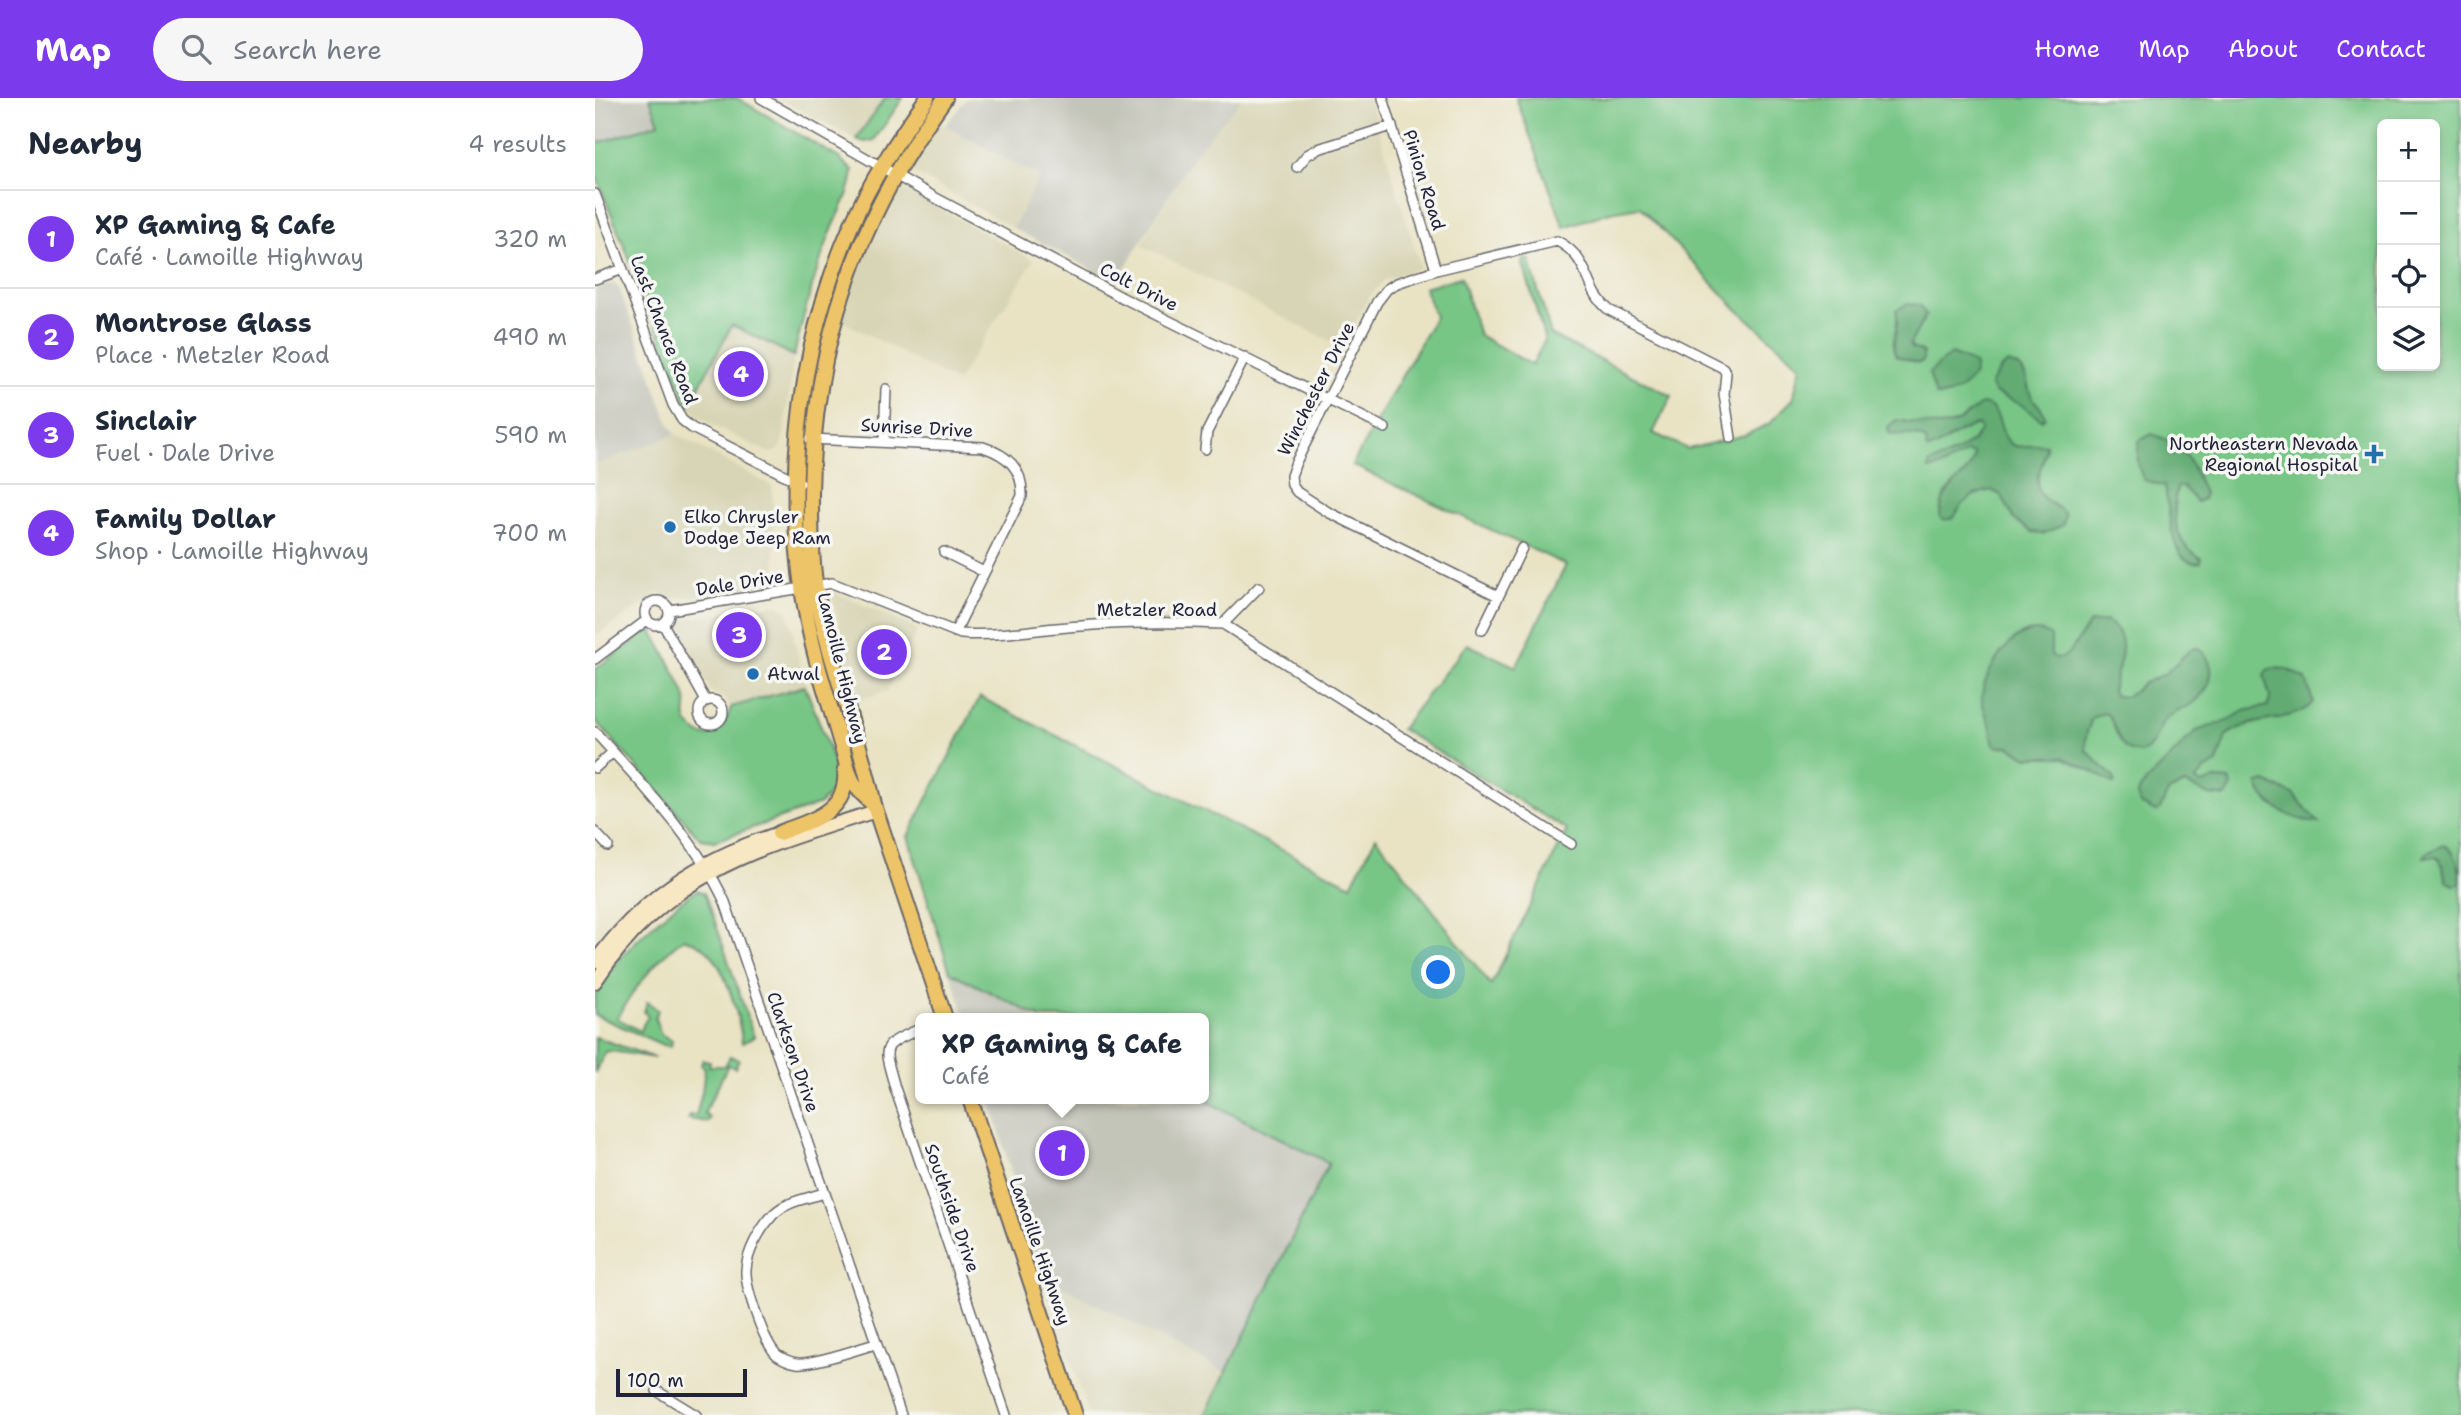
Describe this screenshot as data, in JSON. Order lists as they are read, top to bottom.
{
  "streets": {
    "main road": ["Lamoille Highway"],
    "street": [
      "Pinion Road",
      "Colt Drive",
      "Last Chance Road",
      "Winchester Drive",
      "Sunrise Drive",
      "Dale Drive",
      "Metzler Road",
      "Clarkson Drive",
      "Southside Drive"
    ]
  },
  "crossings": [
    ["Pinion Road", "Winchester Drive"],
    ["Colt Drive", "Winchester Drive"],
    ["Colt Drive", "Lamoille Highway"],
    ["Last Chance Road", "Lamoille Highway"],
    ["Sunrise Drive", "Metzler Road"],
    ["Sunrise Drive", "Lamoille Highway"],
    ["Dale Drive", "Metzler Road"],
    ["Dale Drive", "Lamoille Highway"],
    ["Metzler Road", "Lamoille Highway"]
  ],
  "places": {
    "health": ["Northeastern Nevada Regional Hospital"],
    "other": ["Elko Chrysler Dodge Jeep Ram", "Atwal"]
  },
  "scale_bar": "100 m",
  "page": {
    "header": "Map",
    "search": "Search here",
    "nav": [
      "Home",
      "Map",
      "About",
      "Contact"
    ],
    "heading": ["Nearby", "4 results"],
    "map_buttons": ["+", "−"],
    "list": [
      {
        "mark": "1",
        "name": "XP Gaming & Cafe",
        "note": "Café · Lamoille Highway",
        "value": "320 m"
      },
      {
        "mark": "2",
        "name": "Montrose Glass",
        "note": "Place · Metzler Road",
        "value": "490 m"
      },
      {
        "mark": "3",
        "name": "Sinclair",
        "note": "Fuel · Dale Drive",
        "value": "590 m"
      },
      {
        "mark": "4",
        "name": "Family Dollar",
        "note": "Shop · Lamoille Highway",
        "value": "700 m"
      }
    ],
    "pins": [
      "4",
      "3",
      "2",
      "1"
    ],
    "popup": ["XP Gaming & Cafe", "Café"],
    "scale": "100 m"
  }
}
